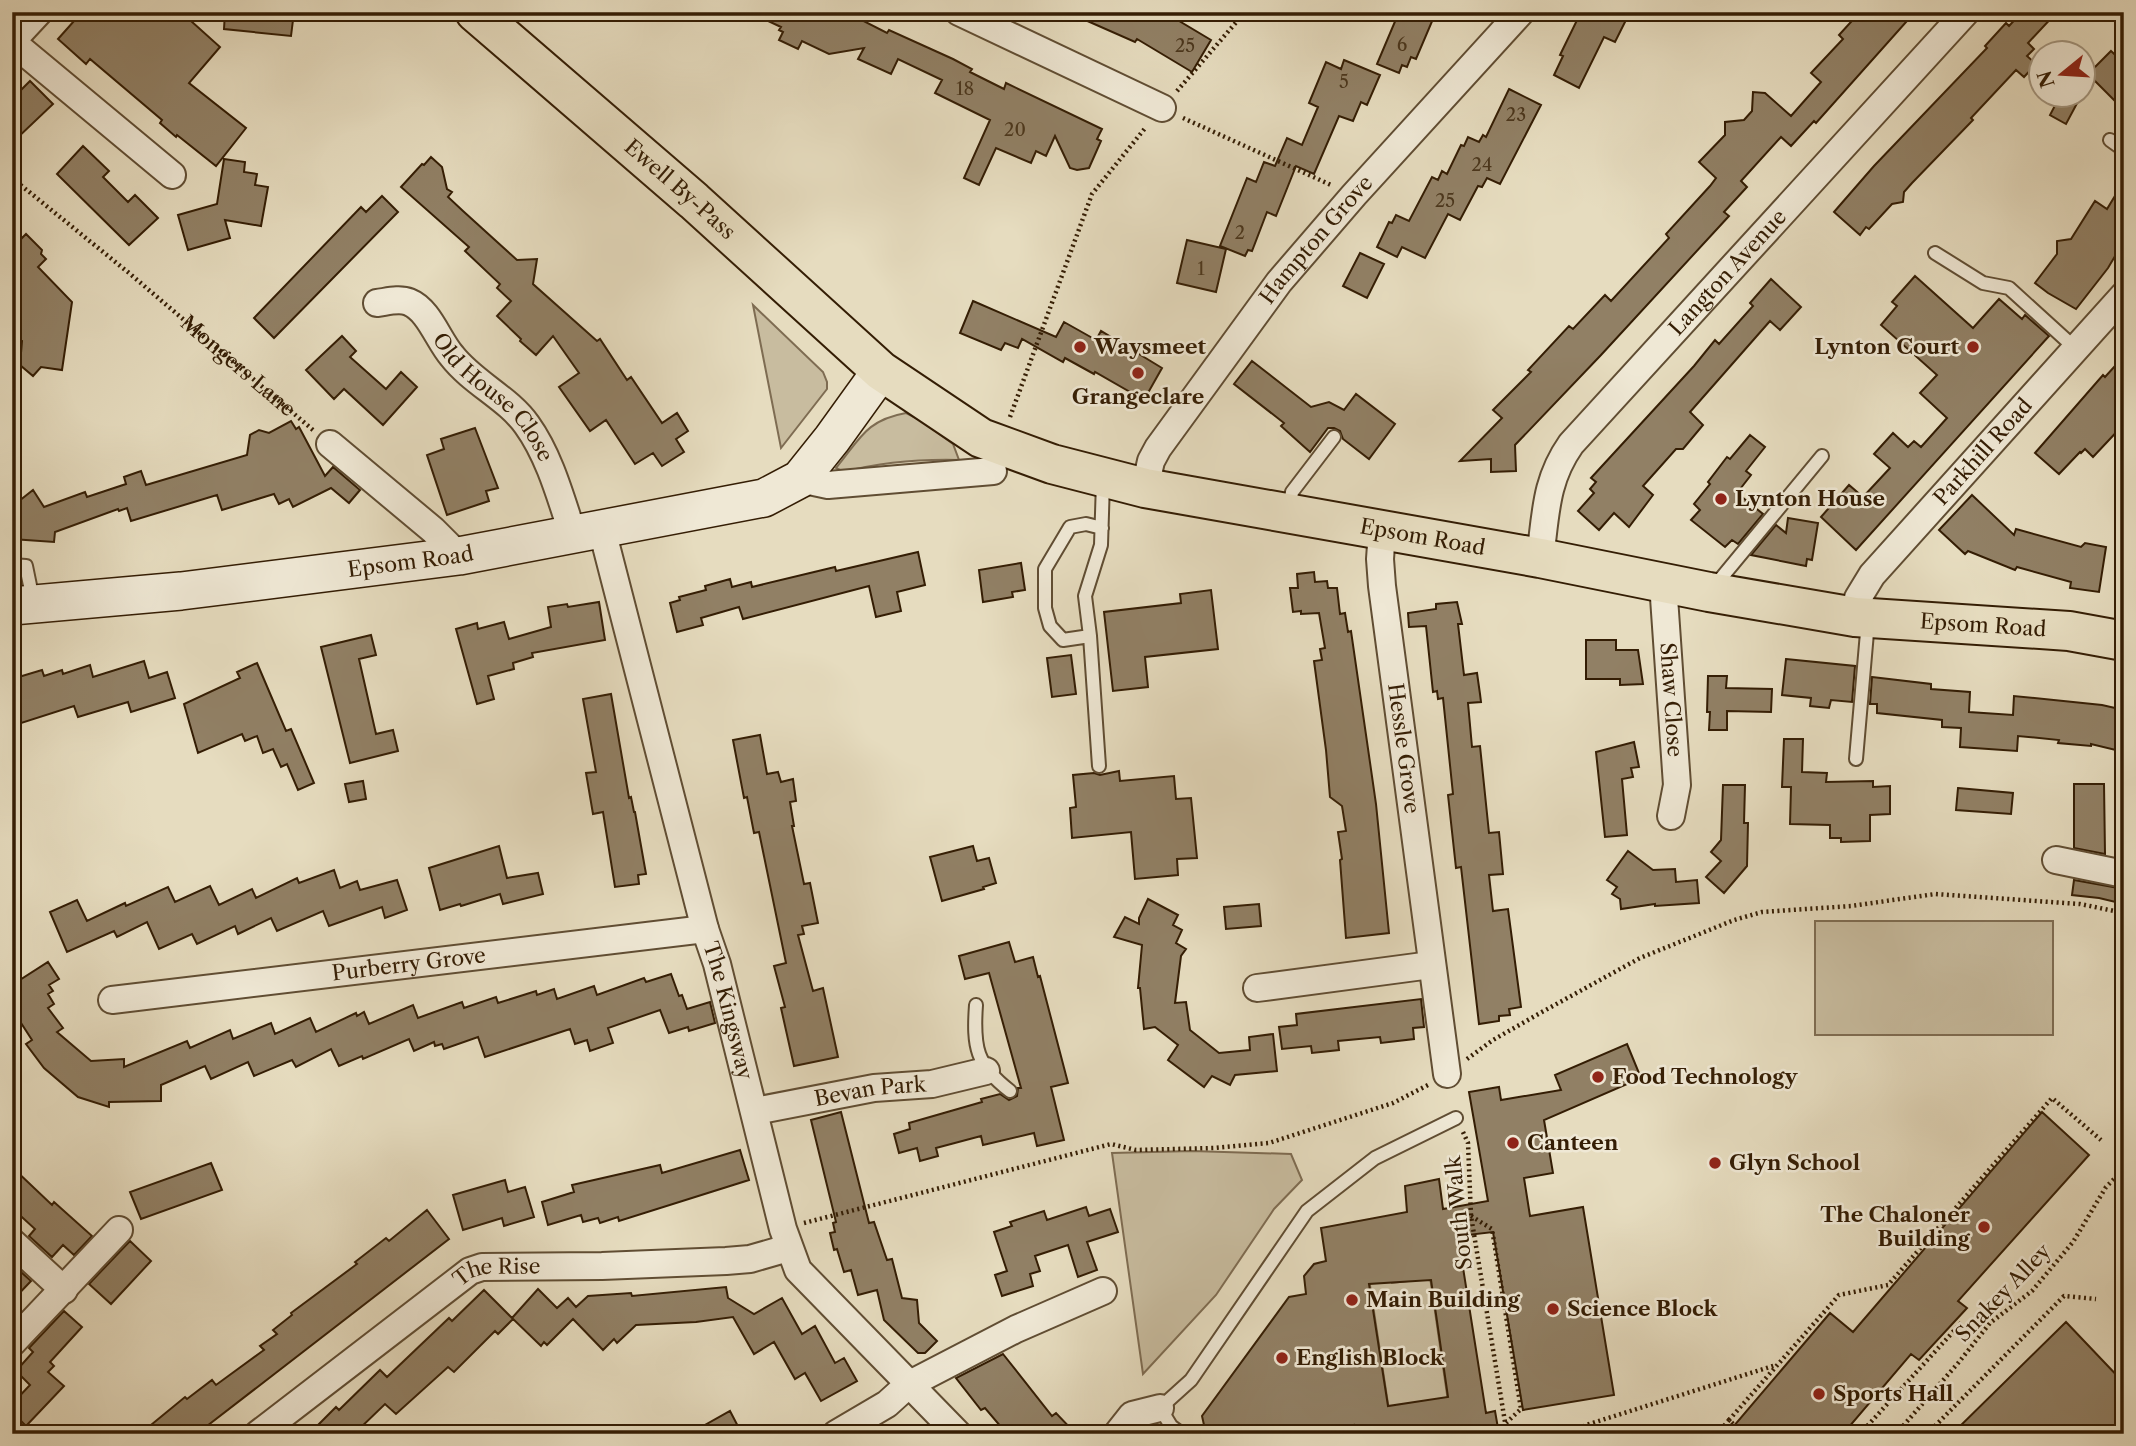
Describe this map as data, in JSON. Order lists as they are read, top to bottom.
{
  "streets": {
    "highway": ["Ewell By-Pass", "Epsom Road"],
    "street": [
      "Hampton Grove",
      "Langton Avenue",
      "Old House Close",
      "Parkhill Road",
      "Shaw Close",
      "Hessle Grove",
      "Purberry Grove",
      "The Kingsway",
      "Bevan Park",
      "The Rise"
    ],
    "path": ["Mongers Lane", "South Walk", "Snakey Alley"]
  },
  "crossings": [
    ["Ewell By-Pass", "Epsom Road"],
    ["Hampton Grove", "Epsom Road"],
    ["Langton Avenue", "Epsom Road"],
    ["Old House Close", "Epsom Road"],
    ["Old House Close", "The Kingsway"],
    ["Parkhill Road", "Epsom Road"],
    ["Epsom Road", "Shaw Close"],
    ["Epsom Road", "Hessle Grove"],
    ["Epsom Road", "The Kingsway"],
    ["Purberry Grove", "The Kingsway"],
    ["The Kingsway", "Bevan Park"],
    ["The Kingsway", "The Rise"]
  ],
  "places": [
    "Waysmeet",
    "Lynton Court",
    "Grangeclare",
    "Lynton House",
    "Food Technology",
    "Canteen",
    "Glyn School",
    "The Chaloner Building",
    "Main Building",
    "Science Block",
    "English Block",
    "Sports Hall"
  ],
  "house_numbers": [
    "6",
    "25",
    "5",
    "18",
    "23",
    "20",
    "24",
    "25",
    "2",
    "1"
  ],
  "north": "left"
}
